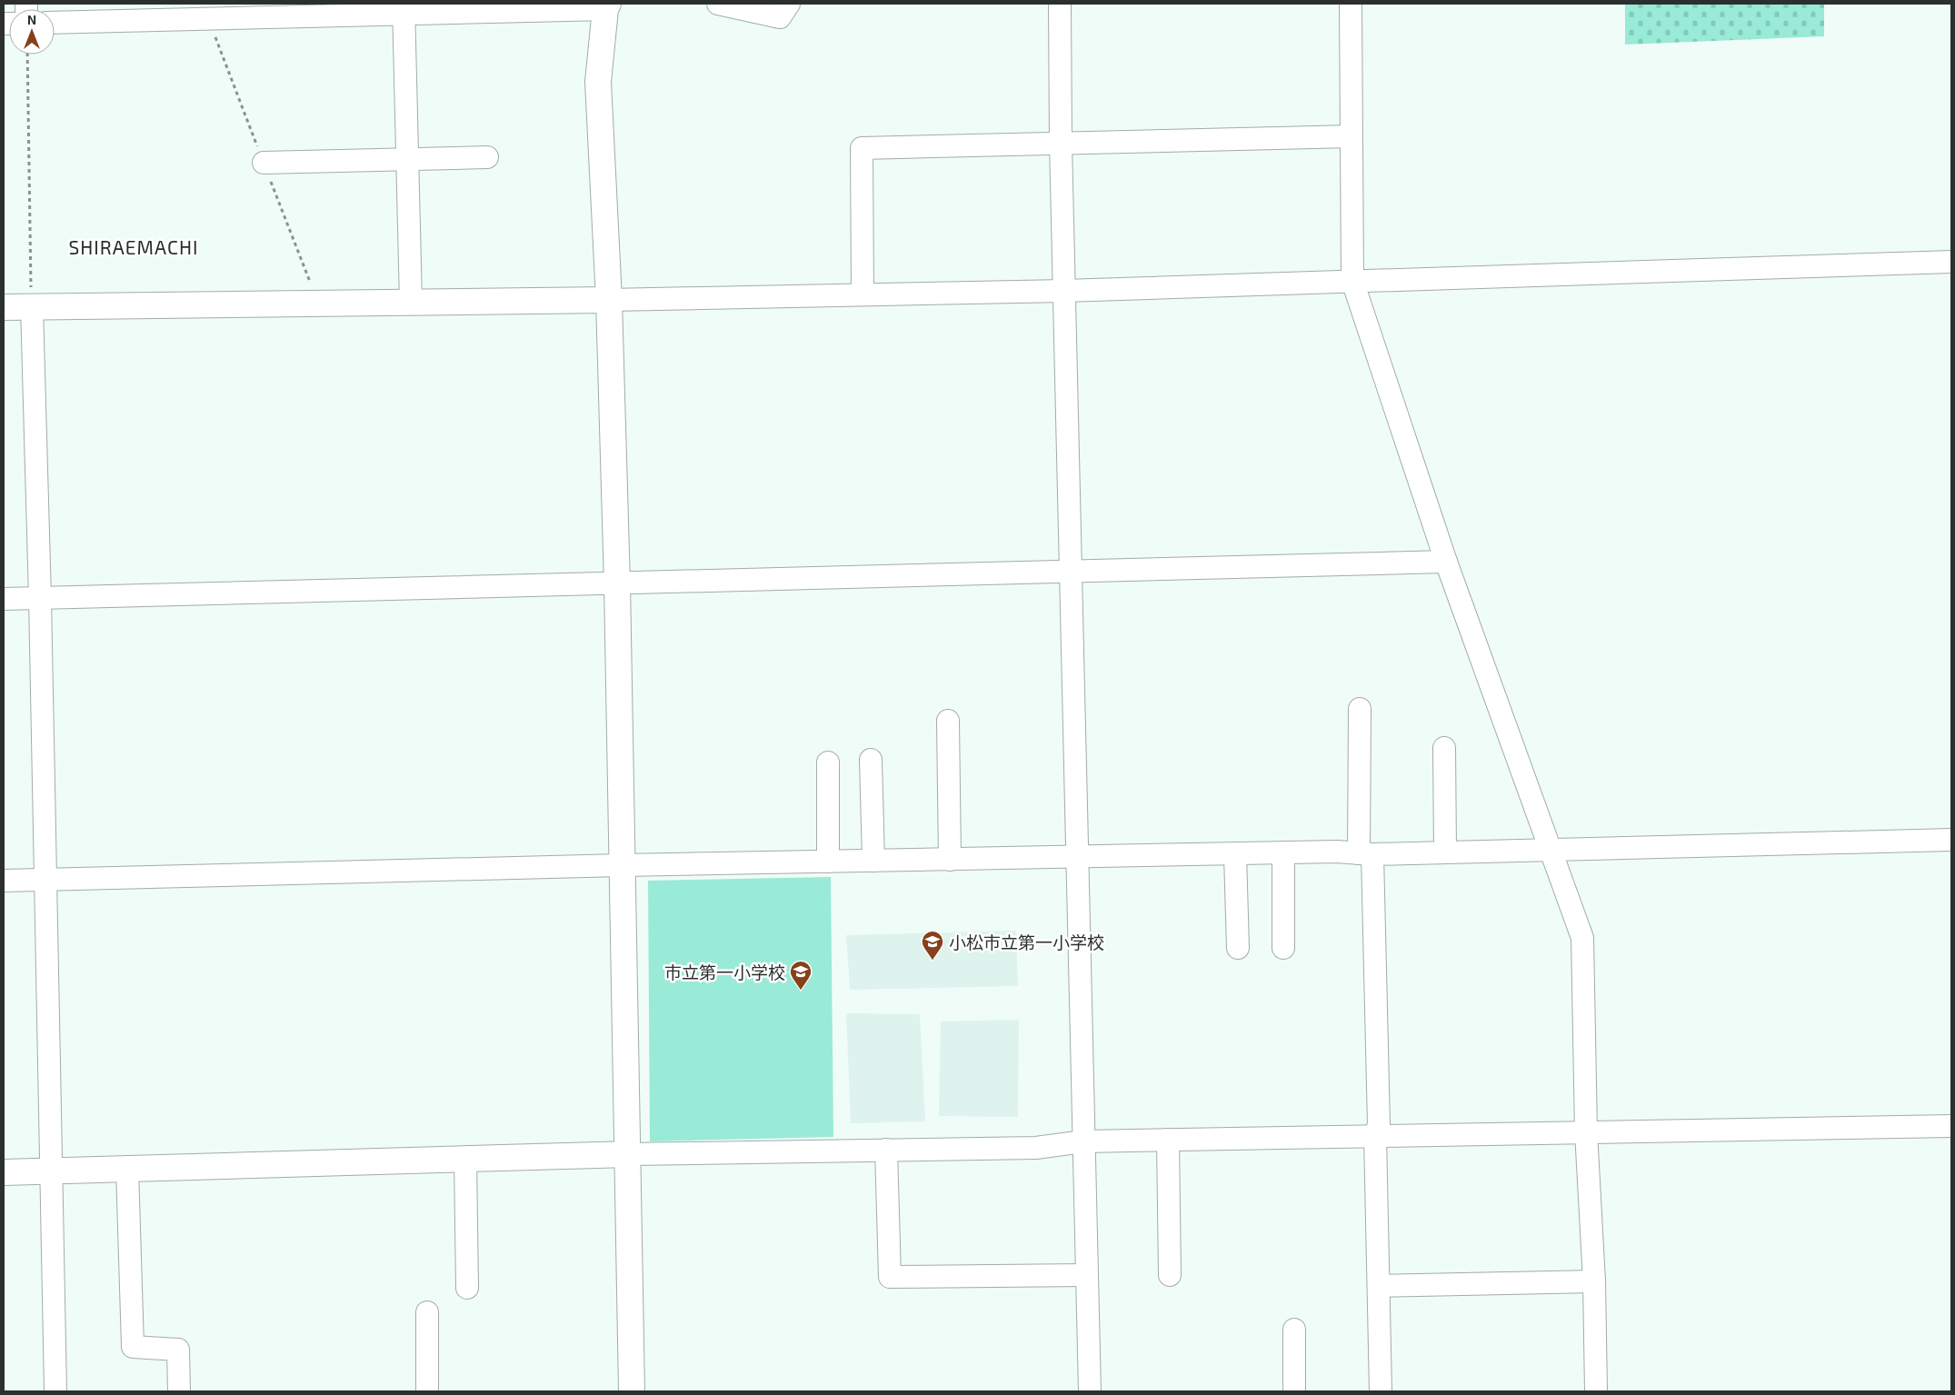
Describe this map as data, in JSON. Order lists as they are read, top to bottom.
{
  "districts": ["SHIRAEMACHI"],
  "places": {
    "school or university": ["小松市立第一小学校", "市立第一小学校"]
  },
  "north": "top"
}
